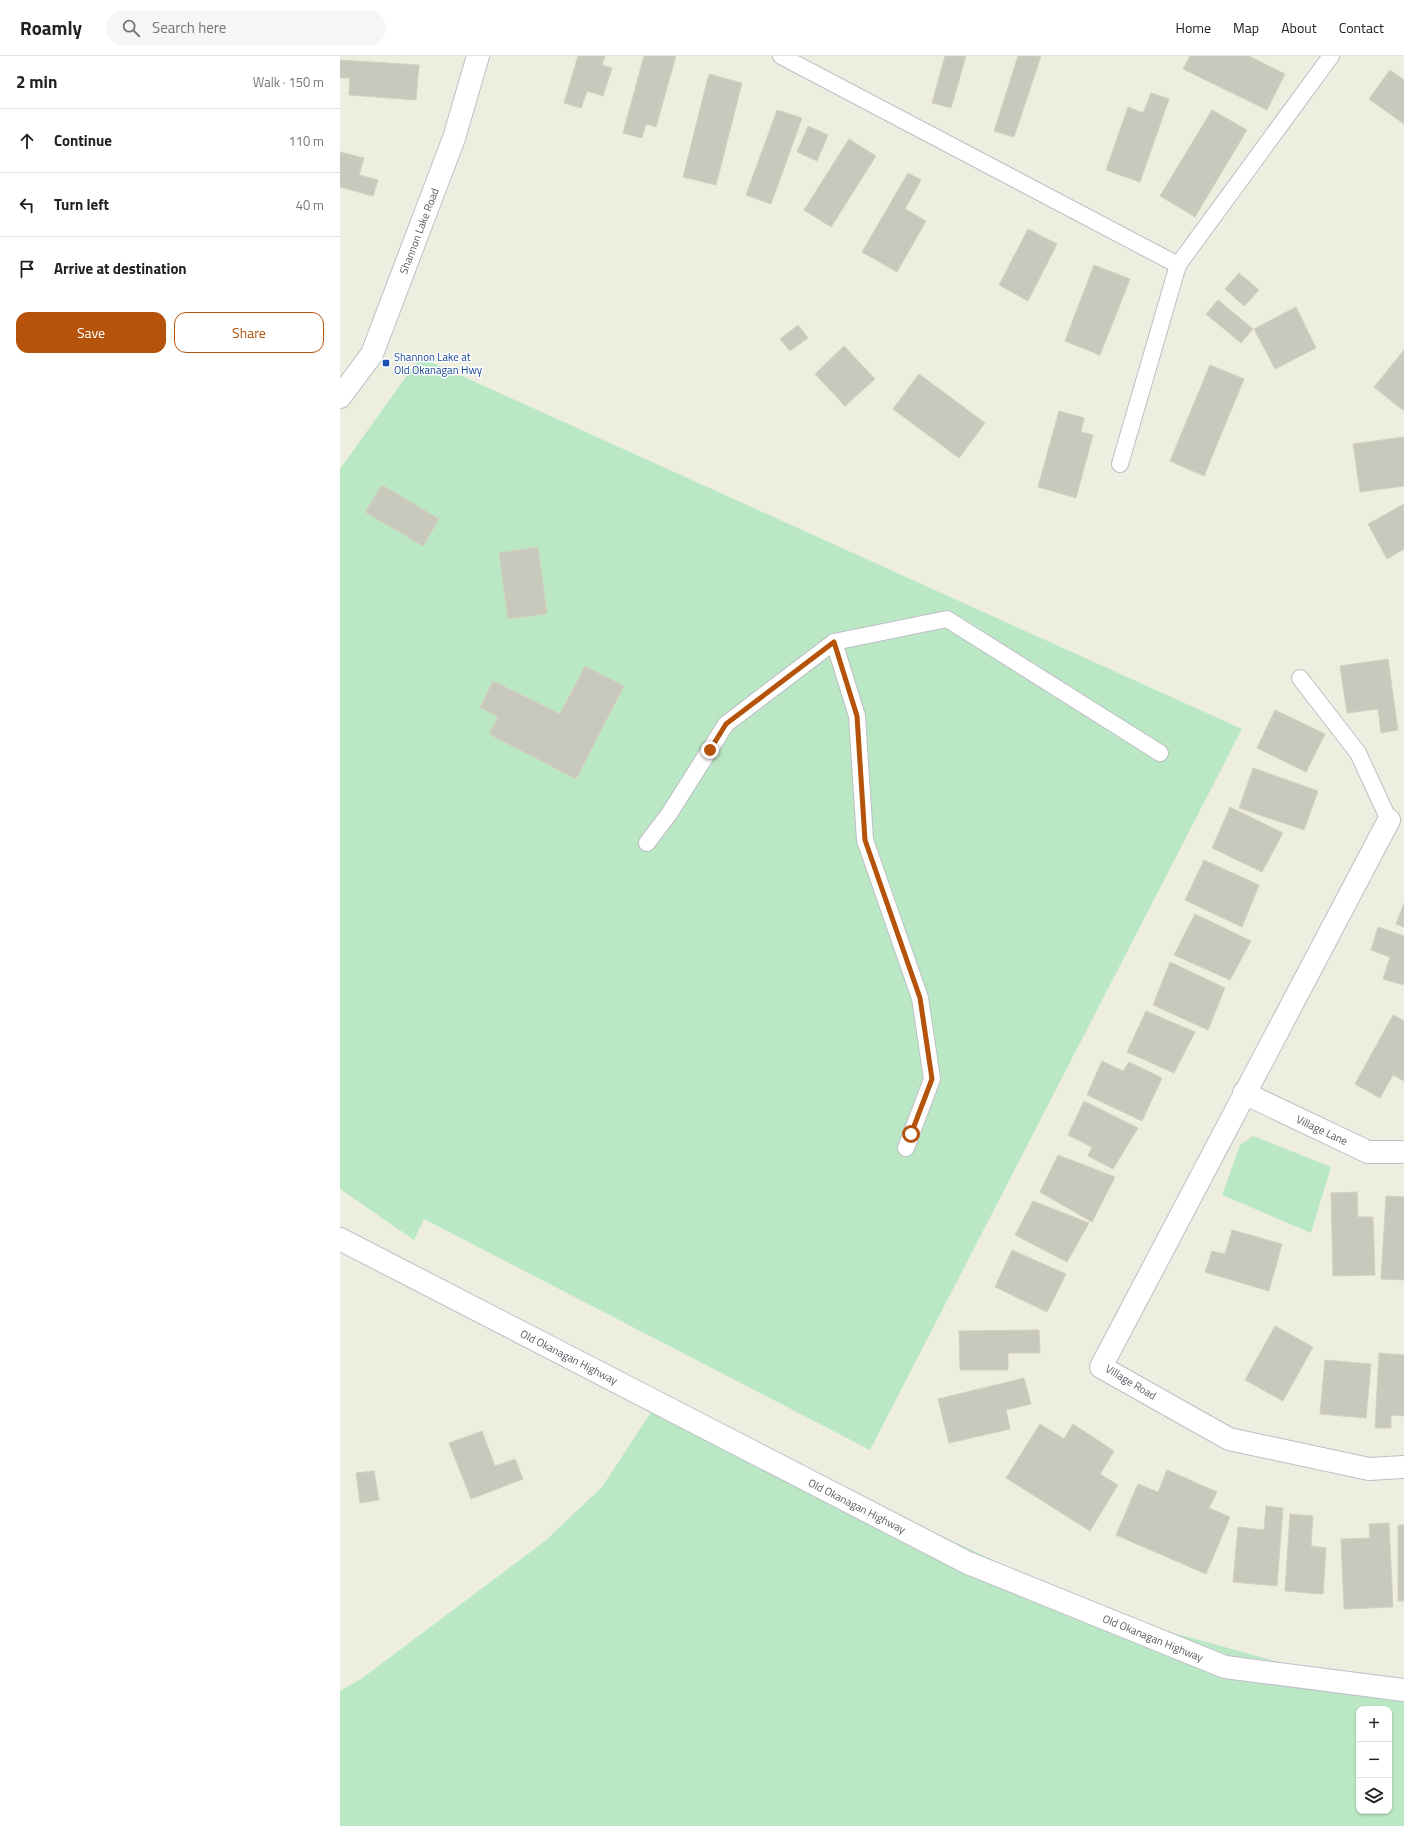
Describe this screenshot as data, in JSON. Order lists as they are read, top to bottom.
{
  "streets": {
    "street": [
      "Shannon Lake Road",
      "Village Lane",
      "Old Okanagan Highway",
      "Village Road"
    ]
  },
  "crossings": [
    ["Village Lane", "Village Road"]
  ],
  "places": {
    "transit": ["Shannon Lake at Old Okanagan Hwy"]
  },
  "page": {
    "header": "Roamly",
    "search": "Search here",
    "nav": [
      "Home",
      "Map",
      "About",
      "Contact"
    ],
    "heading": ["2 min", "Walk · 150 m"],
    "list": [
      ["Continue", "110 m"],
      ["Turn left", "40 m"],
      "Arrive at destination"
    ],
    "buttons": ["Save", "Share"],
    "map_buttons": ["+", "−"]
  }
}
